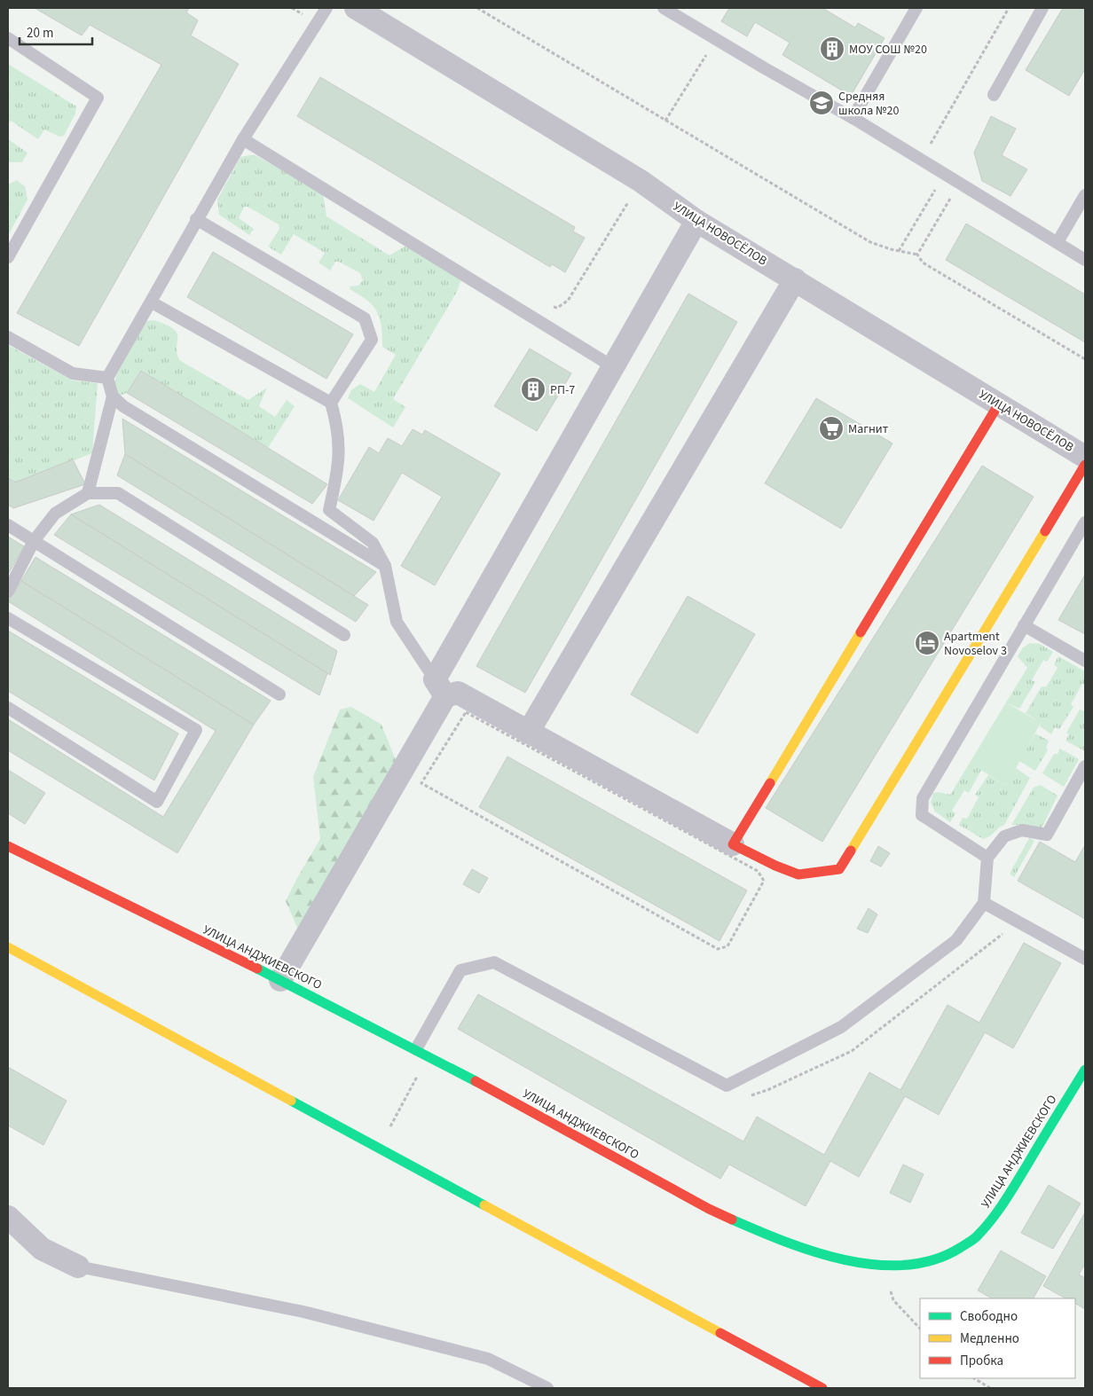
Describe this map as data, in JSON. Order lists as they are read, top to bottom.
{
  "streets": {
    "street": ["УЛИЦА НОВОСЁЛОВ", "УЛИЦА АНДЖИЕВСКОГО"]
  },
  "places": {
    "building": ["МОУ СОШ №20", "РП-7"],
    "school or university": ["Средняя школа №20"],
    "supermarket": ["Магнит"],
    "hotel": ["Apartment Novoselov 3"]
  },
  "legend": ["Свободно", "Медленно", "Пробка"],
  "scale_bar": "20 m"
}
